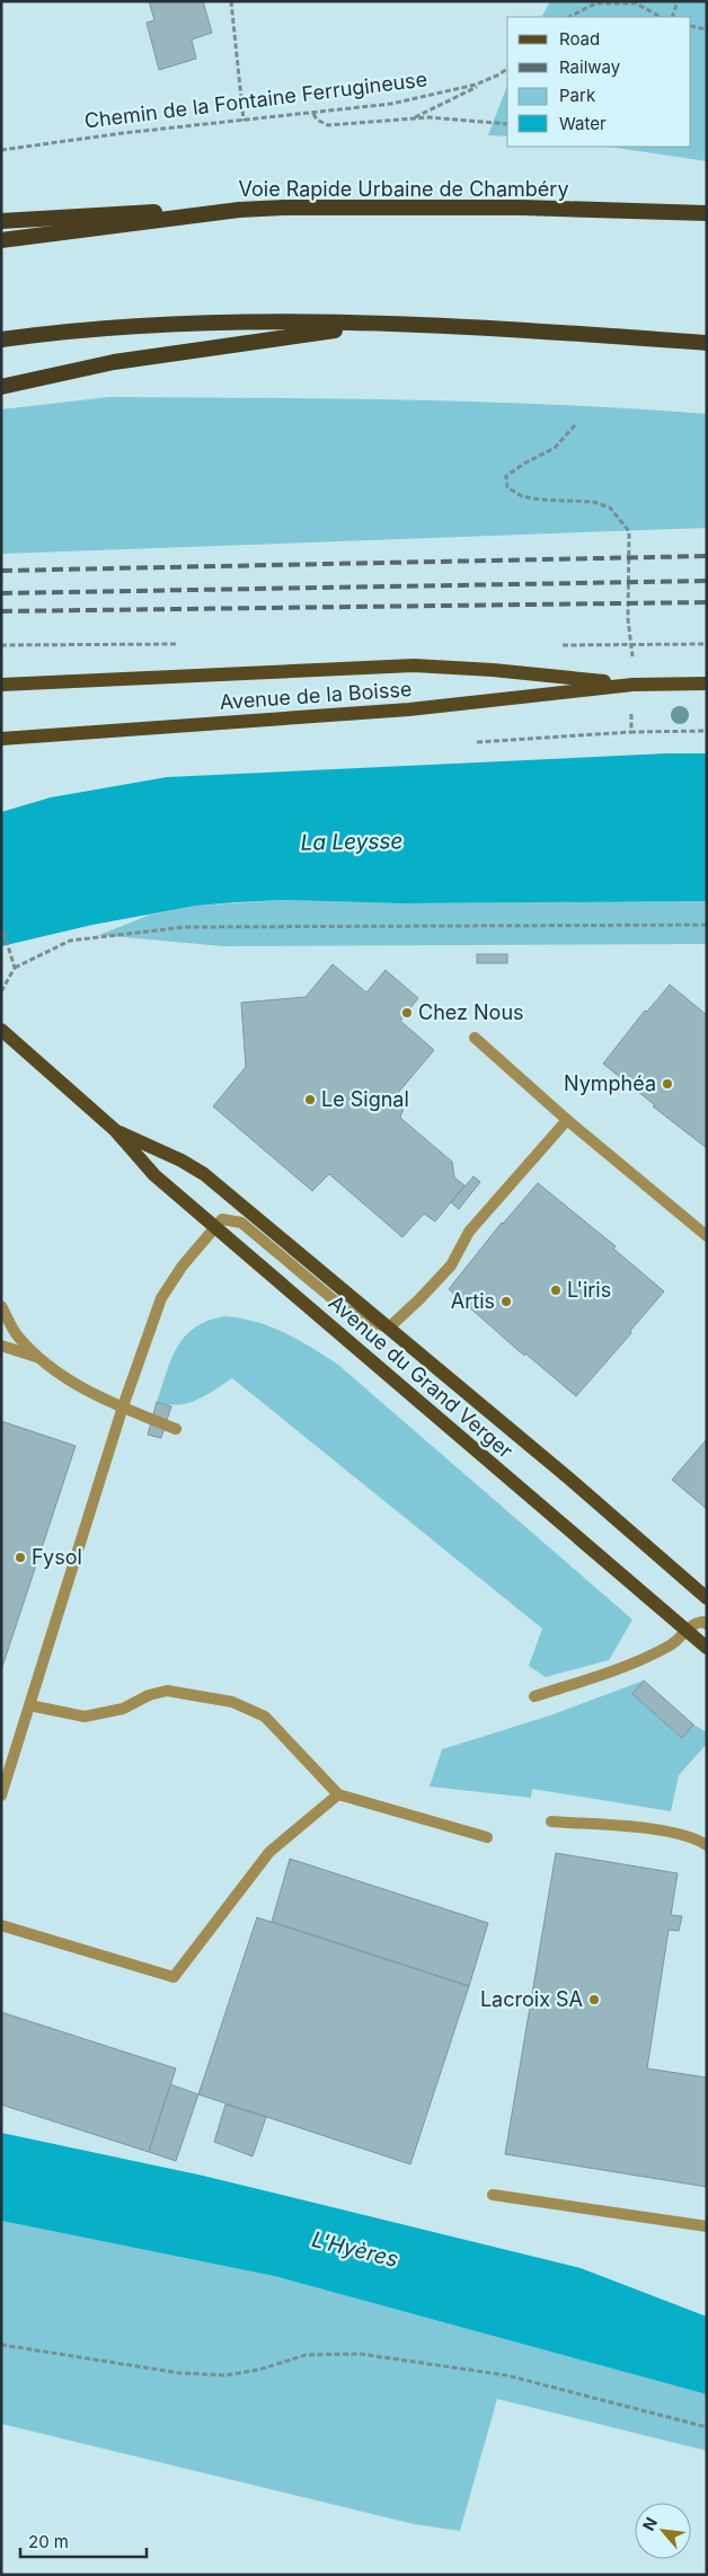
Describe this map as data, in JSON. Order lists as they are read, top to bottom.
{
  "streets": {
    "highway": ["Voie Rapide Urbaine de Chambéry"],
    "main road": ["Avenue de la Boisse", "Avenue du Grand Verger"],
    "path": ["Chemin de la Fontaine Ferrugineuse"]
  },
  "water": ["La Leysse", "L'Hyères"],
  "places": [
    "Chez Nous",
    "Nymphéa",
    "Le Signal",
    "L'iris",
    "Artis",
    "Fysol",
    "Lacroix SA"
  ],
  "legend": [
    "Road",
    "Railway",
    "Park",
    "Water"
  ],
  "scale_bar": "20 m",
  "north": "top left"
}
